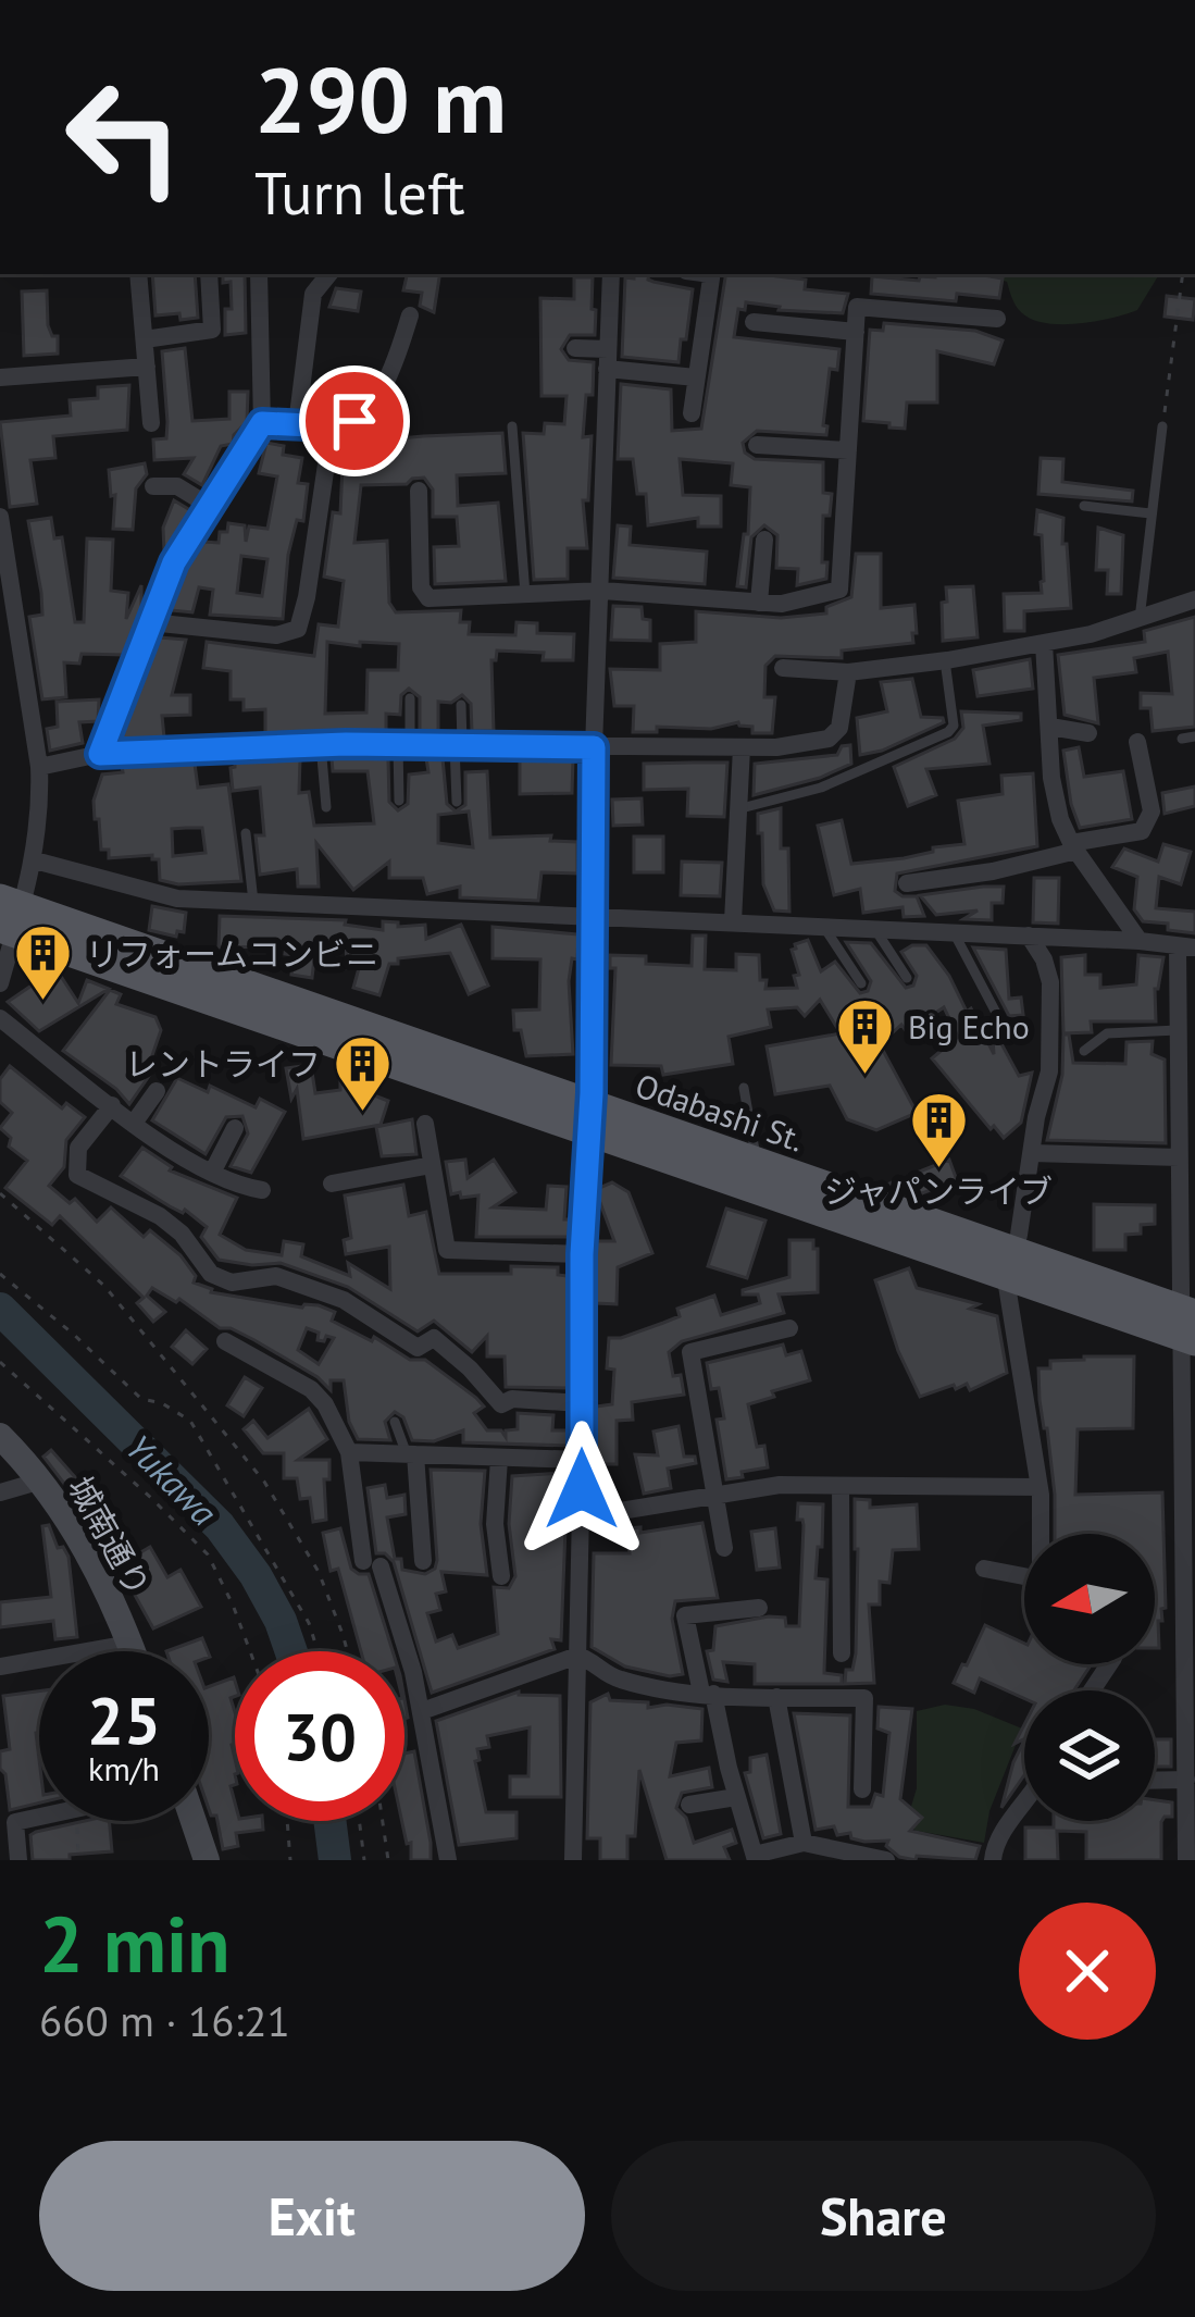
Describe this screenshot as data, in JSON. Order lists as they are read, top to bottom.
{
  "streets": {
    "main road": ["Odabashi St."],
    "street": ["城南通り"]
  },
  "water": ["Yukawa"],
  "places": {
    "building": [
      "リフォームコンビニ",
      "Big Echo",
      "レントライフ",
      "ジャパンライブ"
    ]
  },
  "north": "left",
  "page": {
    "turn": ["290 m", "Turn left"],
    "speed": "25 km/h",
    "limit": "30",
    "heading": ["2 min", "660 m · 16:21"],
    "buttons": ["Exit", "Share"]
  }
}
